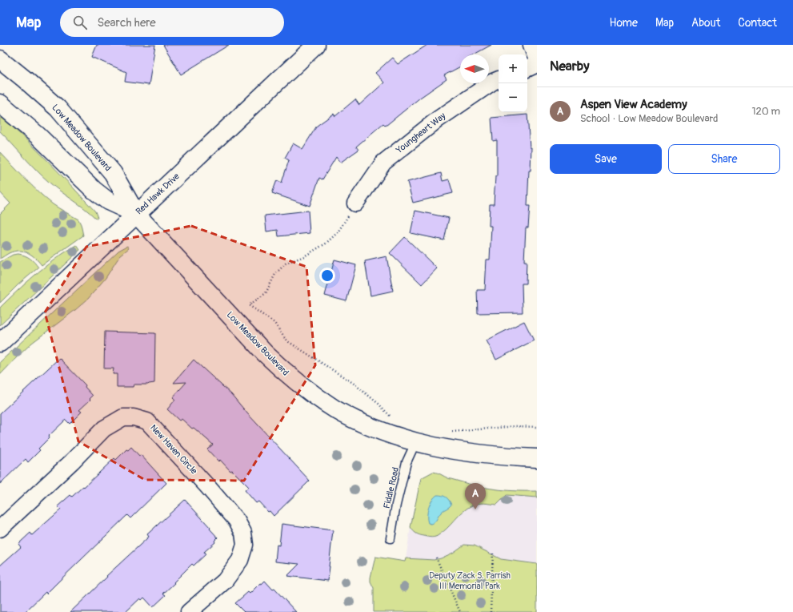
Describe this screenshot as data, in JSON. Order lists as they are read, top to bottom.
{
  "streets": {
    "street": [
      "Youngheart Way",
      "Low Meadow Boulevard",
      "Red Hawk Drive",
      "New Haven Circle"
    ],
    "lane": ["Fiddle Road"]
  },
  "crossings": [
    ["Low Meadow Boulevard", "Red Hawk Drive"],
    ["Low Meadow Boulevard", "Fiddle Road"]
  ],
  "parks": ["Deputy Zack S. Parrish III Memorial Park"],
  "north": "left",
  "page": {
    "header": "Map",
    "search": "Search here",
    "nav": [
      "Home",
      "Map",
      "About",
      "Contact"
    ],
    "heading": "Nearby",
    "map_buttons": ["+", "−"],
    "list": [
      {
        "mark": "A",
        "name": "Aspen View Academy",
        "note": "School · Low Meadow Boulevard",
        "value": "120 m"
      }
    ],
    "buttons": ["Save", "Share"],
    "pins": "A"
  }
}
